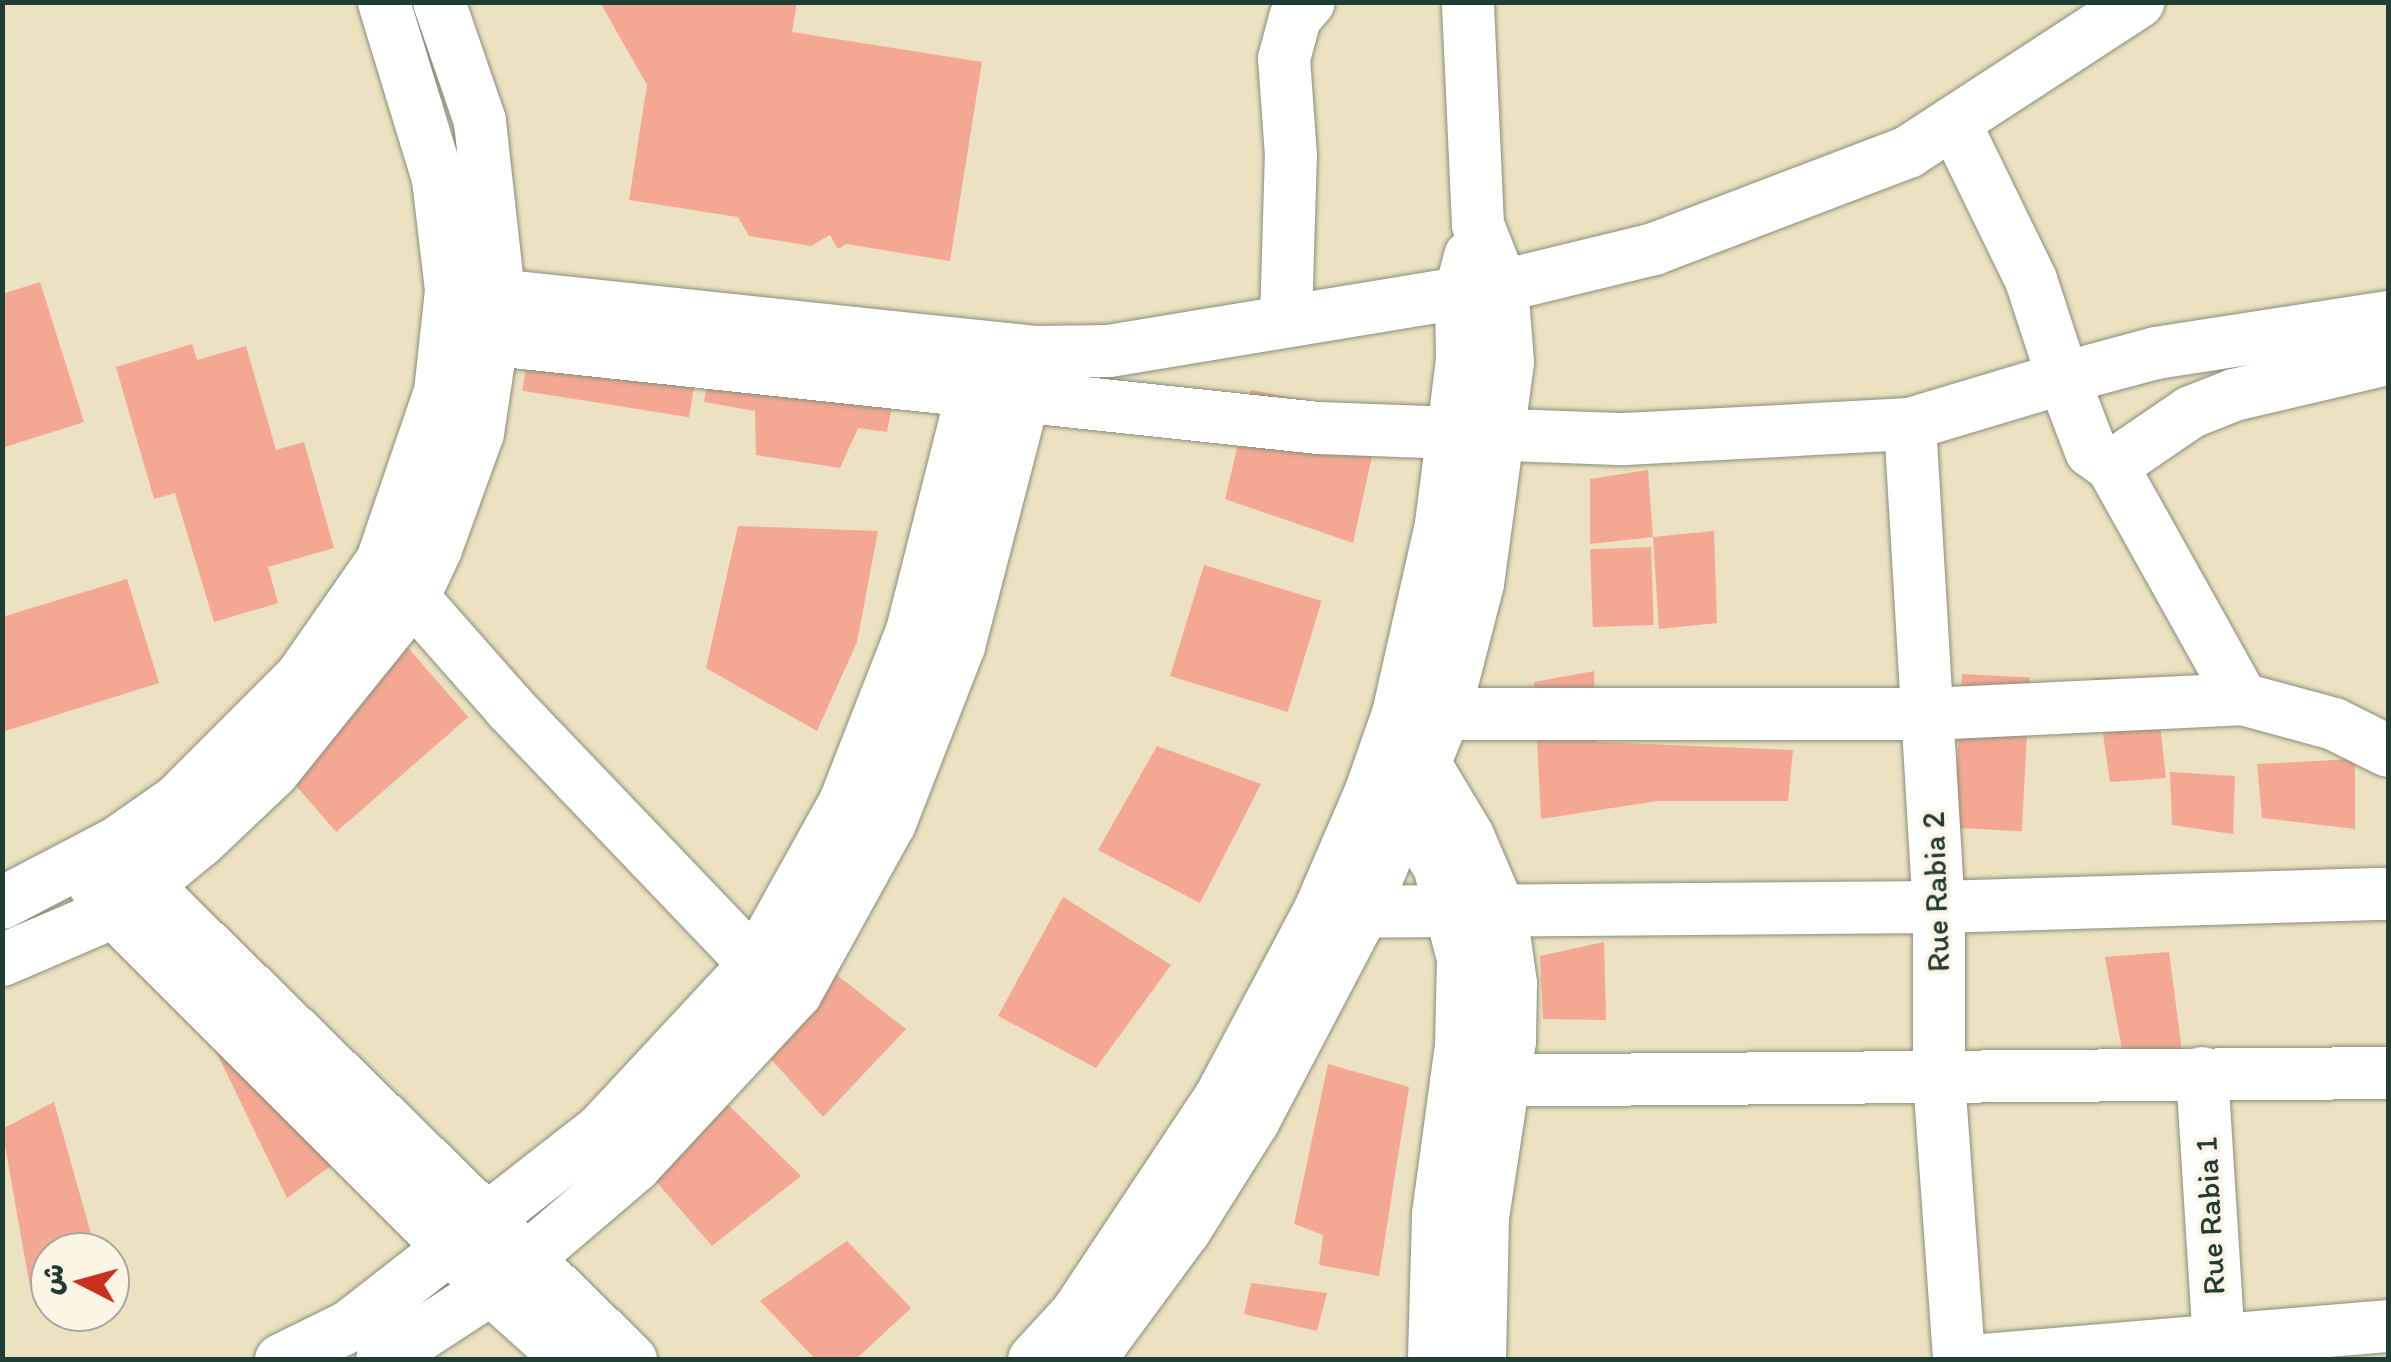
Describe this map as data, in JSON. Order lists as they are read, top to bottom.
{
  "streets": {
    "street": ["Rue Rabia 2", "Rue Rabia 1"]
  },
  "north": "left"
}
